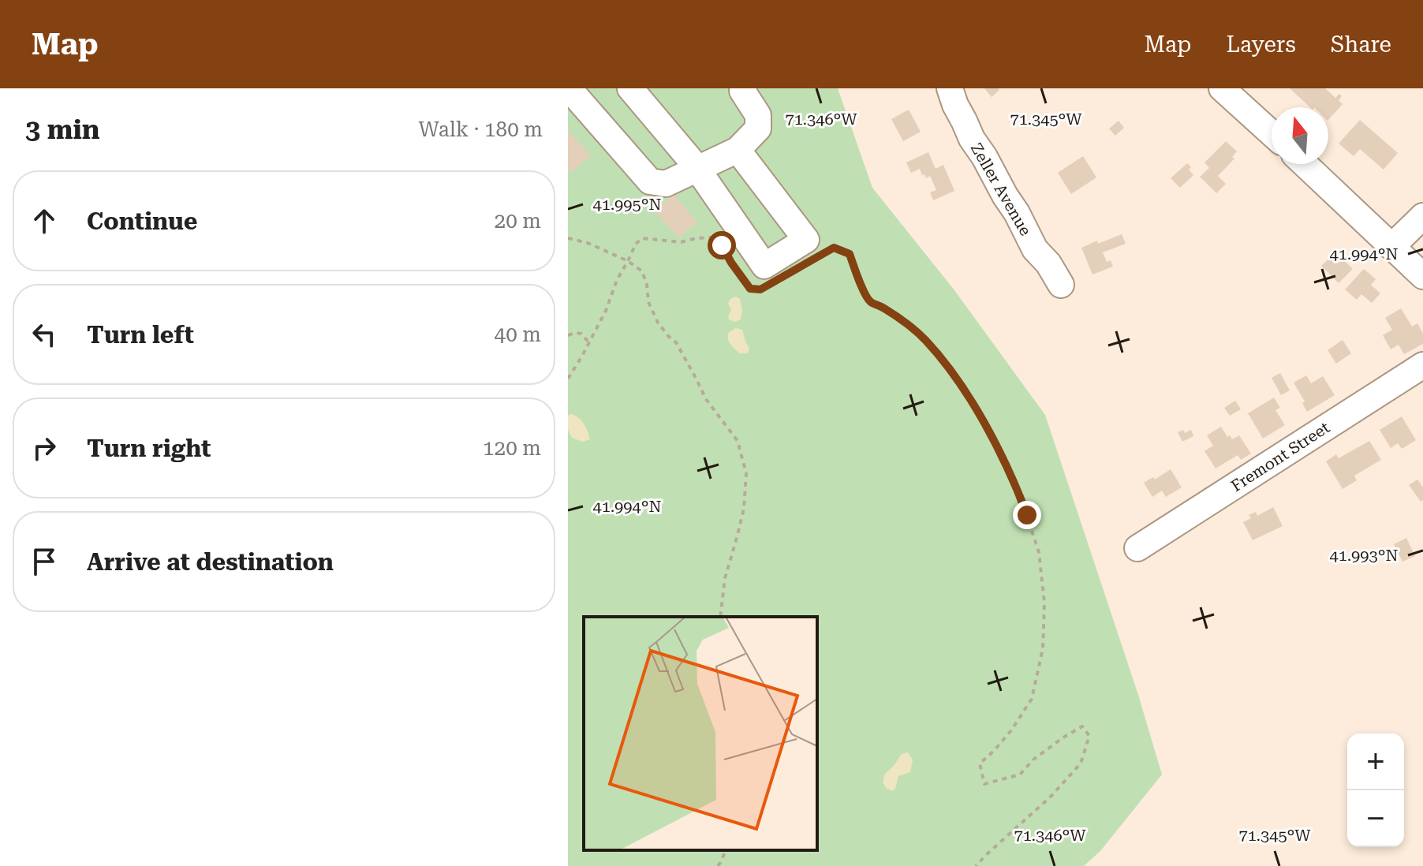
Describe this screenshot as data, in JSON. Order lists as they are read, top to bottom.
{
  "streets": {
    "street": ["Zeller Avenue", "Fremont Street"]
  },
  "north": "top",
  "page": {
    "header": "Map",
    "nav": ["Map", "Layers", "Share"],
    "heading": ["3 min", "Walk · 180 m"],
    "list": [
      ["Continue", "20 m"],
      ["Turn left", "40 m"],
      ["Turn right", "120 m"],
      "Arrive at destination"
    ],
    "map_buttons": ["+", "−"]
  },
  "coordinates": [
    "71.346°W",
    "71.345°W",
    "41.995°N",
    "41.994°N",
    "41.993°N"
  ]
}
